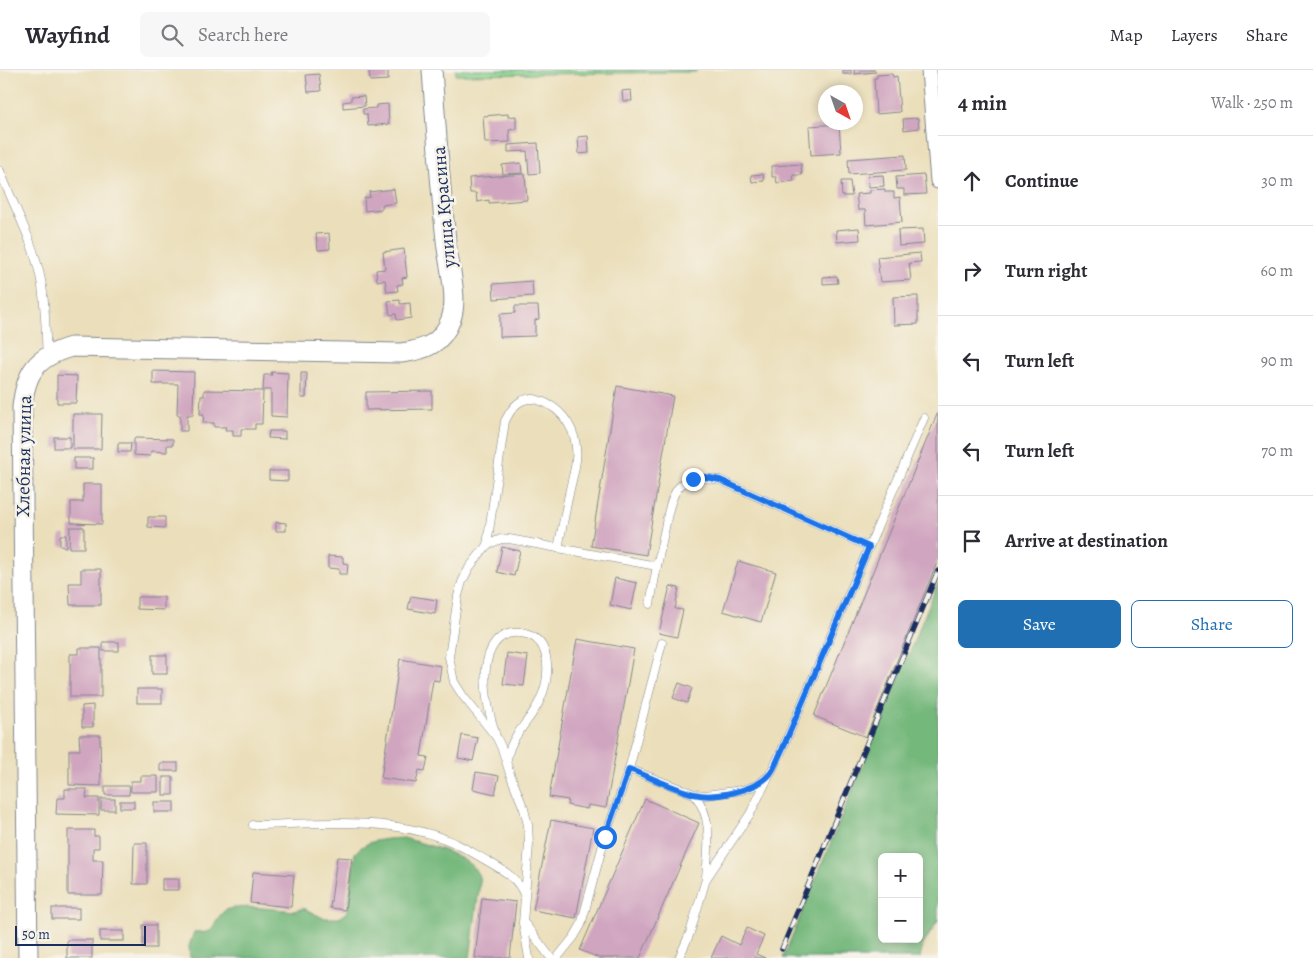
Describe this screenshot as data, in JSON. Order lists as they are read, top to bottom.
{
  "streets": {
    "street": ["улица Красина", "Хлебная улица"]
  },
  "crossings": [
    ["улица Красина", "Хлебная улица"]
  ],
  "scale_bar": "50 m",
  "north": "bottom right",
  "page": {
    "header": "Wayfind",
    "search": "Search here",
    "nav": ["Map", "Layers", "Share"],
    "heading": ["4 min", "Walk · 250 m"],
    "list": [
      ["Continue", "30 m"],
      ["Turn right", "60 m"],
      ["Turn left", "90 m"],
      ["Turn left", "70 m"],
      "Arrive at destination"
    ],
    "buttons": ["Save", "Share"],
    "map_buttons": ["+", "−"],
    "scale": "50 m"
  }
}
